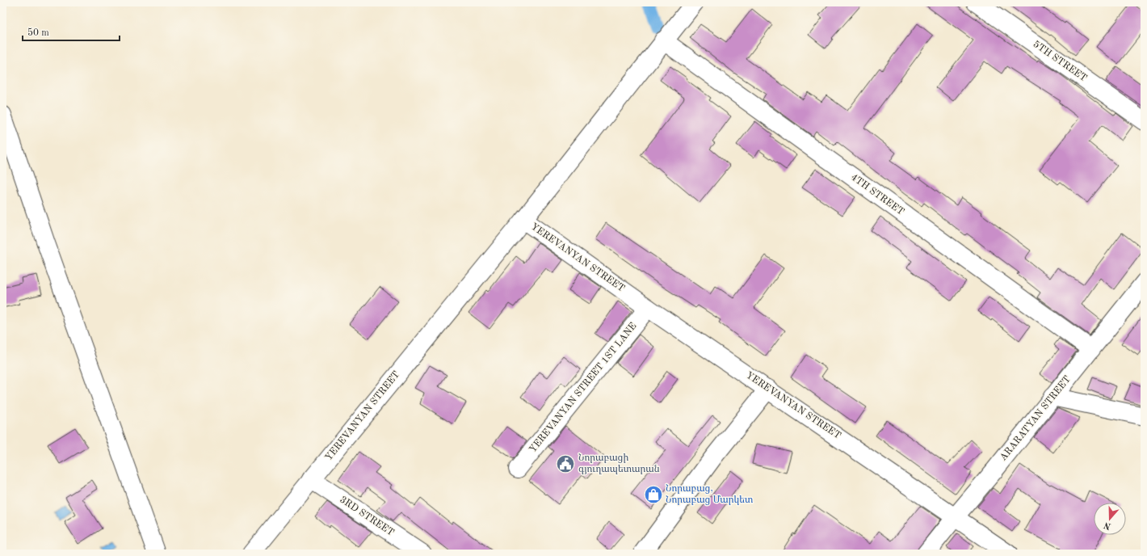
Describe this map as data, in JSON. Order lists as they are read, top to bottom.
{
  "streets": {
    "main road": [
      "5TH STREET",
      "4TH STREET",
      "YEREVANYAN STREET",
      "YEREVANYAN STREET 1ST LANE",
      "ARARATYAN STREET",
      "3RD STREET"
    ]
  },
  "crossings": [
    ["4TH STREET", "ARARATYAN STREET"],
    ["YEREVANYAN STREET", "YEREVANYAN STREET 1ST LANE"],
    ["YEREVANYAN STREET", "ARARATYAN STREET"],
    ["YEREVANYAN STREET", "3RD STREET"]
  ],
  "places": {
    "public building": ["Նորաբացի գյուղապետարան"],
    "shop": ["Նորաբաց, Նորաբաց Մարկետ"]
  },
  "scale_bar": "50 m",
  "north": "bottom"
}
